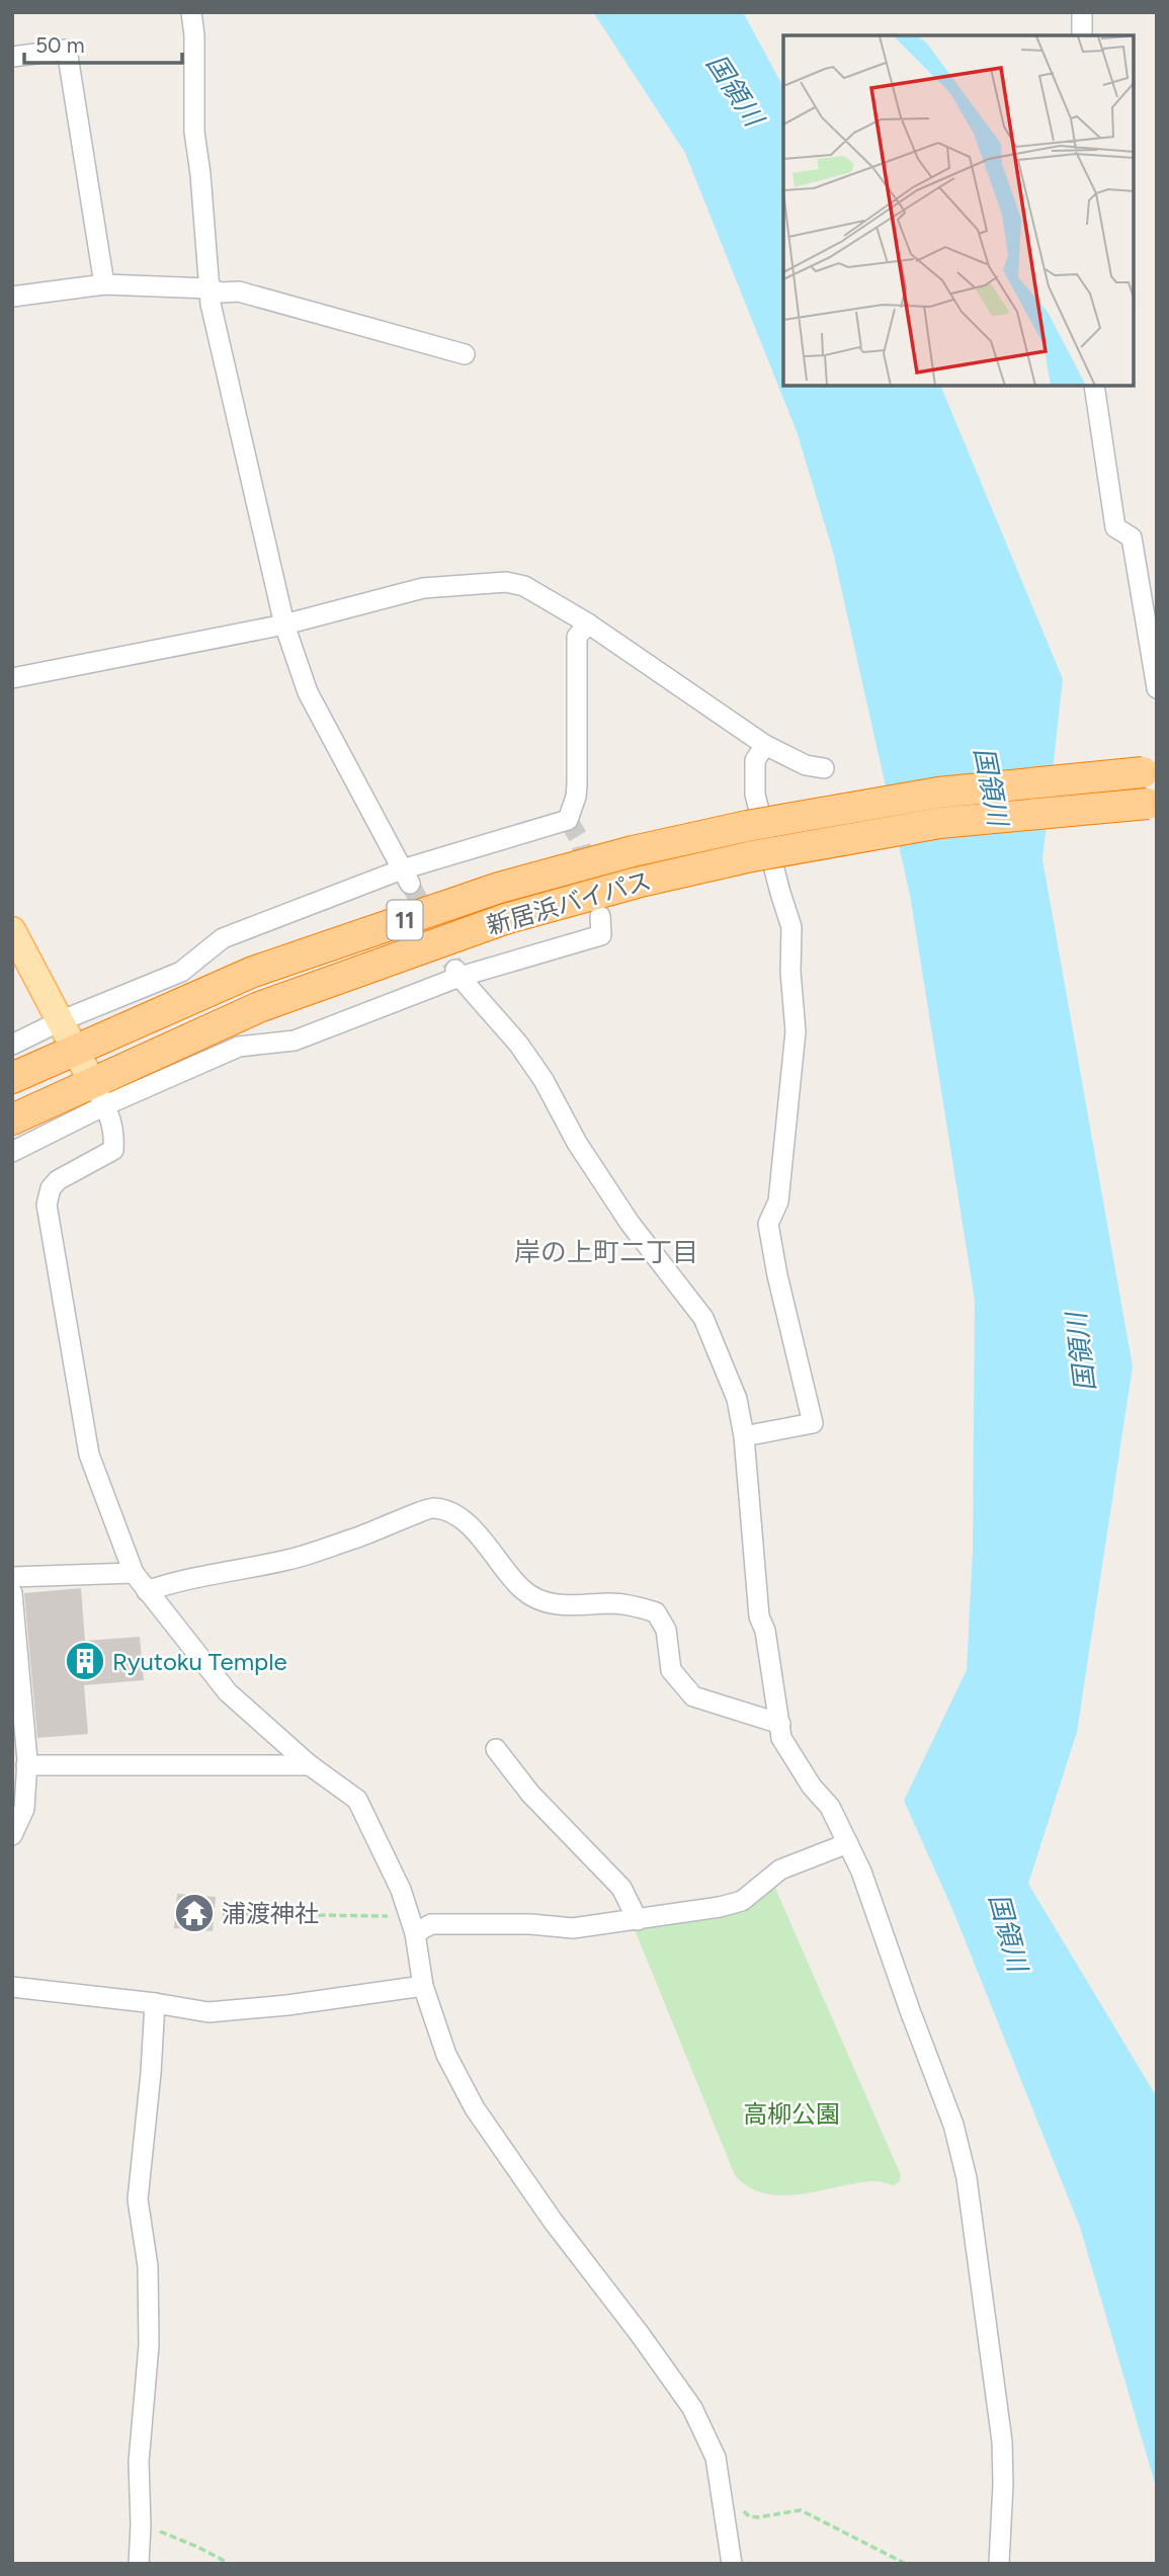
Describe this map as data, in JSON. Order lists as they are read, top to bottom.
{
  "streets": {
    "highway": ["新居浜バイパス", "11"]
  },
  "districts": ["岸の上町二丁目"],
  "water": ["国領川"],
  "parks": ["高柳公園"],
  "places": {
    "building": ["Ryutoku Temple"],
    "temple": ["浦渡神社"]
  },
  "scale_bar": "50 m"
}
